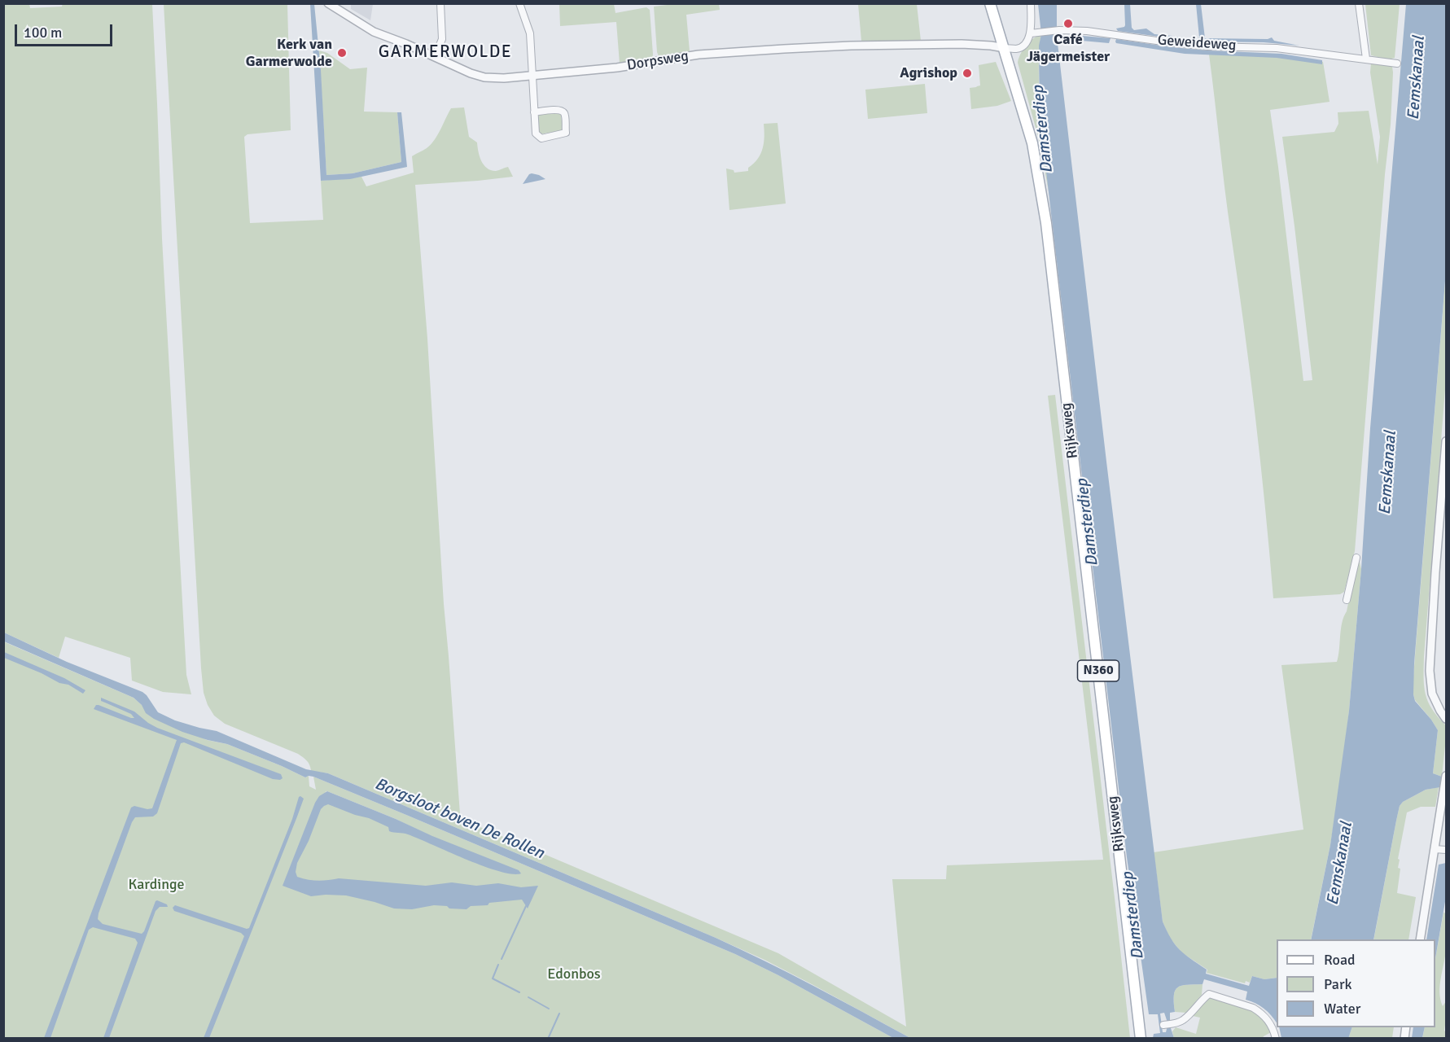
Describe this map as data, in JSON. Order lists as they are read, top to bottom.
{
  "streets": {
    "main road": ["Rijksweg", "N360"],
    "street": ["Geweideweg", "Dorpsweg"]
  },
  "crossings": [
    ["Dorpsweg", "Rijksweg"]
  ],
  "districts": ["GARMERWOLDE"],
  "water": ["Eemskanaal", "Damsterdiep", "Borgsloot boven De Rollen"],
  "parks": ["Kardinge", "Edonbos"],
  "places": ["Café Jägermeister", "Kerk van Garmerwolde", "Agrishop"],
  "legend": ["Road", "Park", "Water"],
  "scale_bar": "100 m"
}
